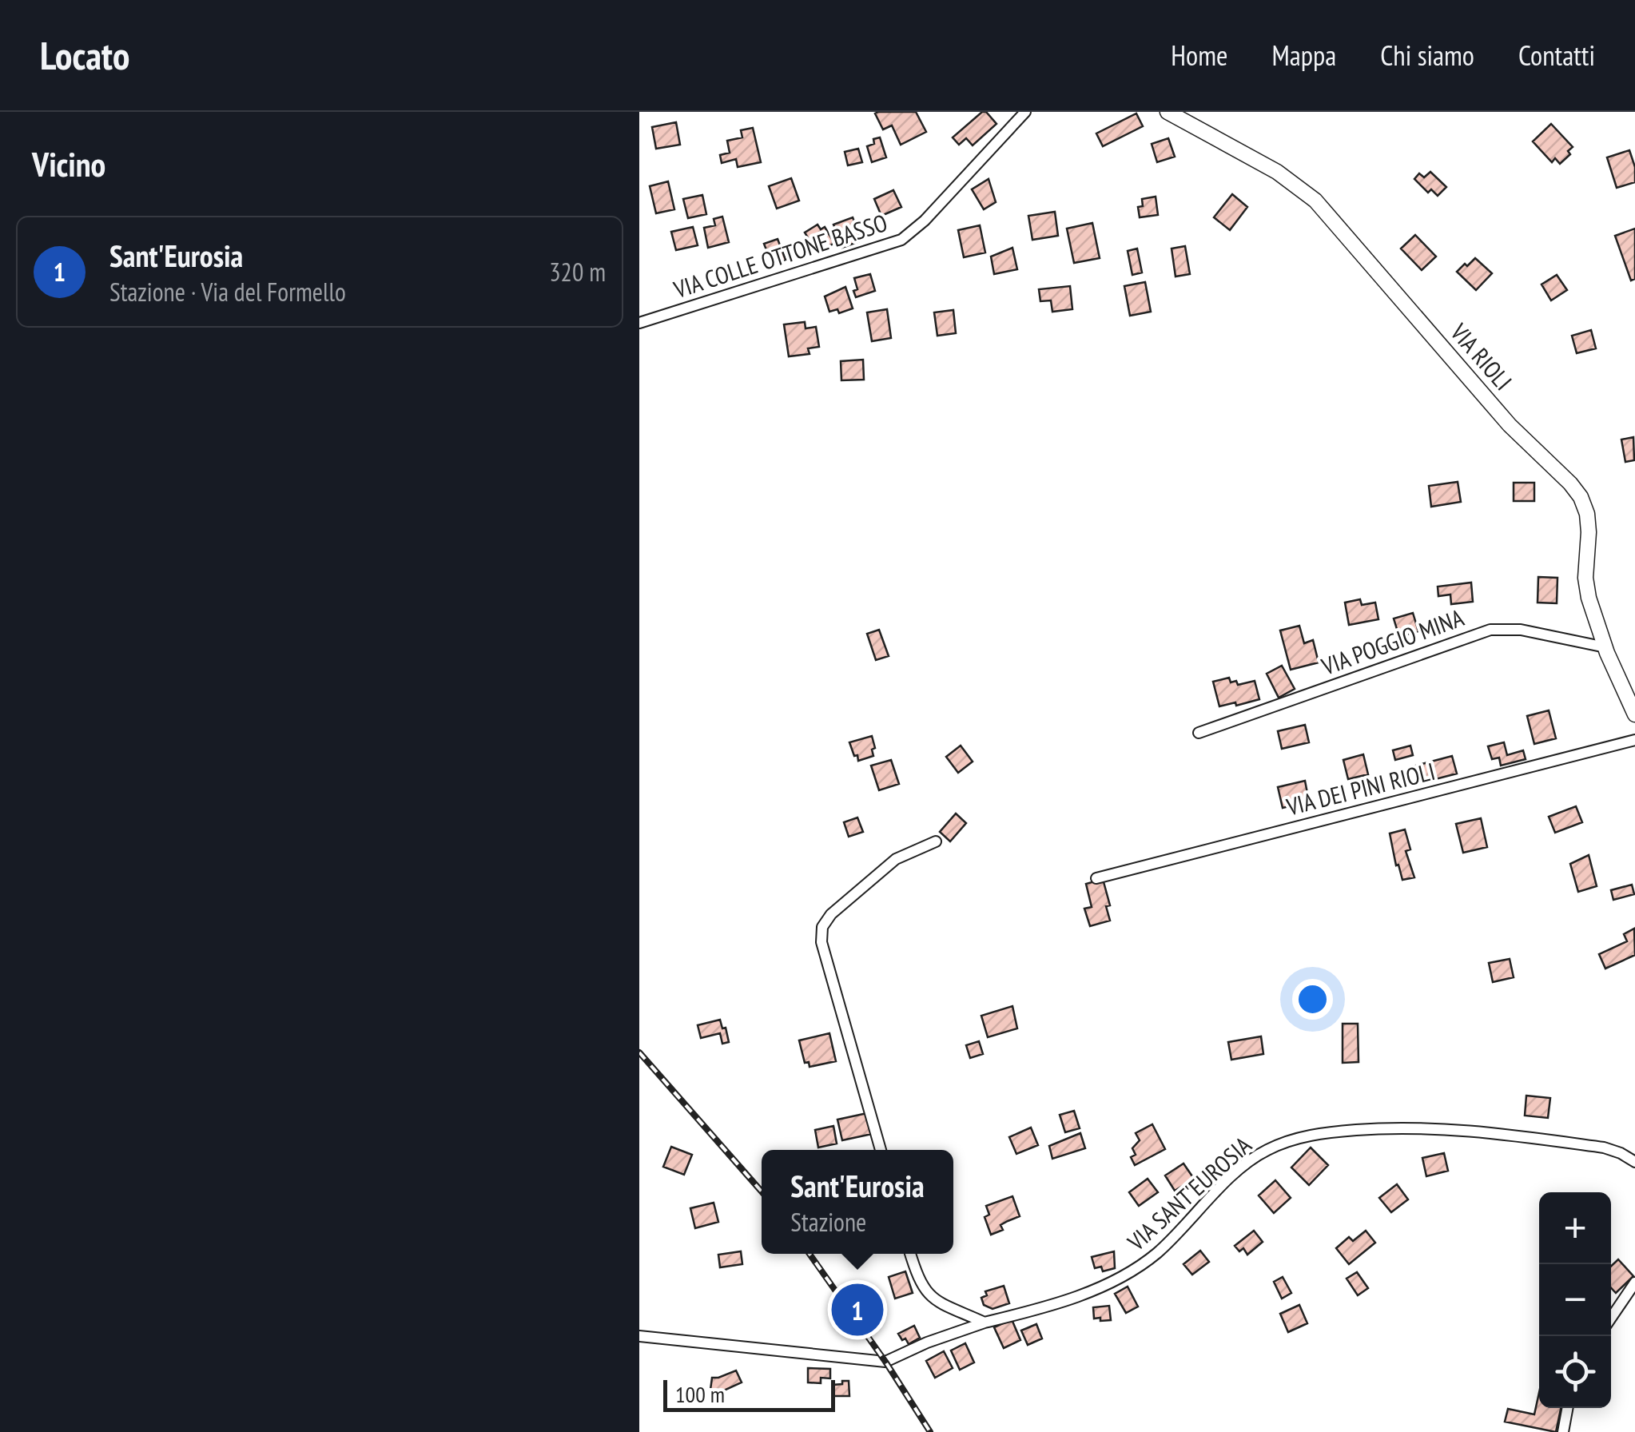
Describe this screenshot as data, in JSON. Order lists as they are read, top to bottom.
{
  "streets": {
    "main road": ["VIA RIOLI"],
    "street": [
      "VIA COLLE OTTONE BASSO",
      "VIA POGGIO MINA",
      "VIA DEI PINI RIOLI",
      "VIA SANT'EUROSIA"
    ]
  },
  "crossings": [
    ["VIA RIOLI", "VIA POGGIO MINA"]
  ],
  "scale_bar": "100 m",
  "page": {
    "header": "Locato",
    "nav": [
      "Home",
      "Mappa",
      "Chi siamo",
      "Contatti"
    ],
    "heading": "Vicino",
    "list": [
      {
        "mark": "1",
        "name": "Sant'Eurosia",
        "note": "Stazione · Via del Formello",
        "value": "320 m"
      }
    ],
    "popup": ["Sant'Eurosia", "Stazione"],
    "map_buttons": ["+", "−"],
    "pins": "1",
    "scale": "100 m"
  }
}
